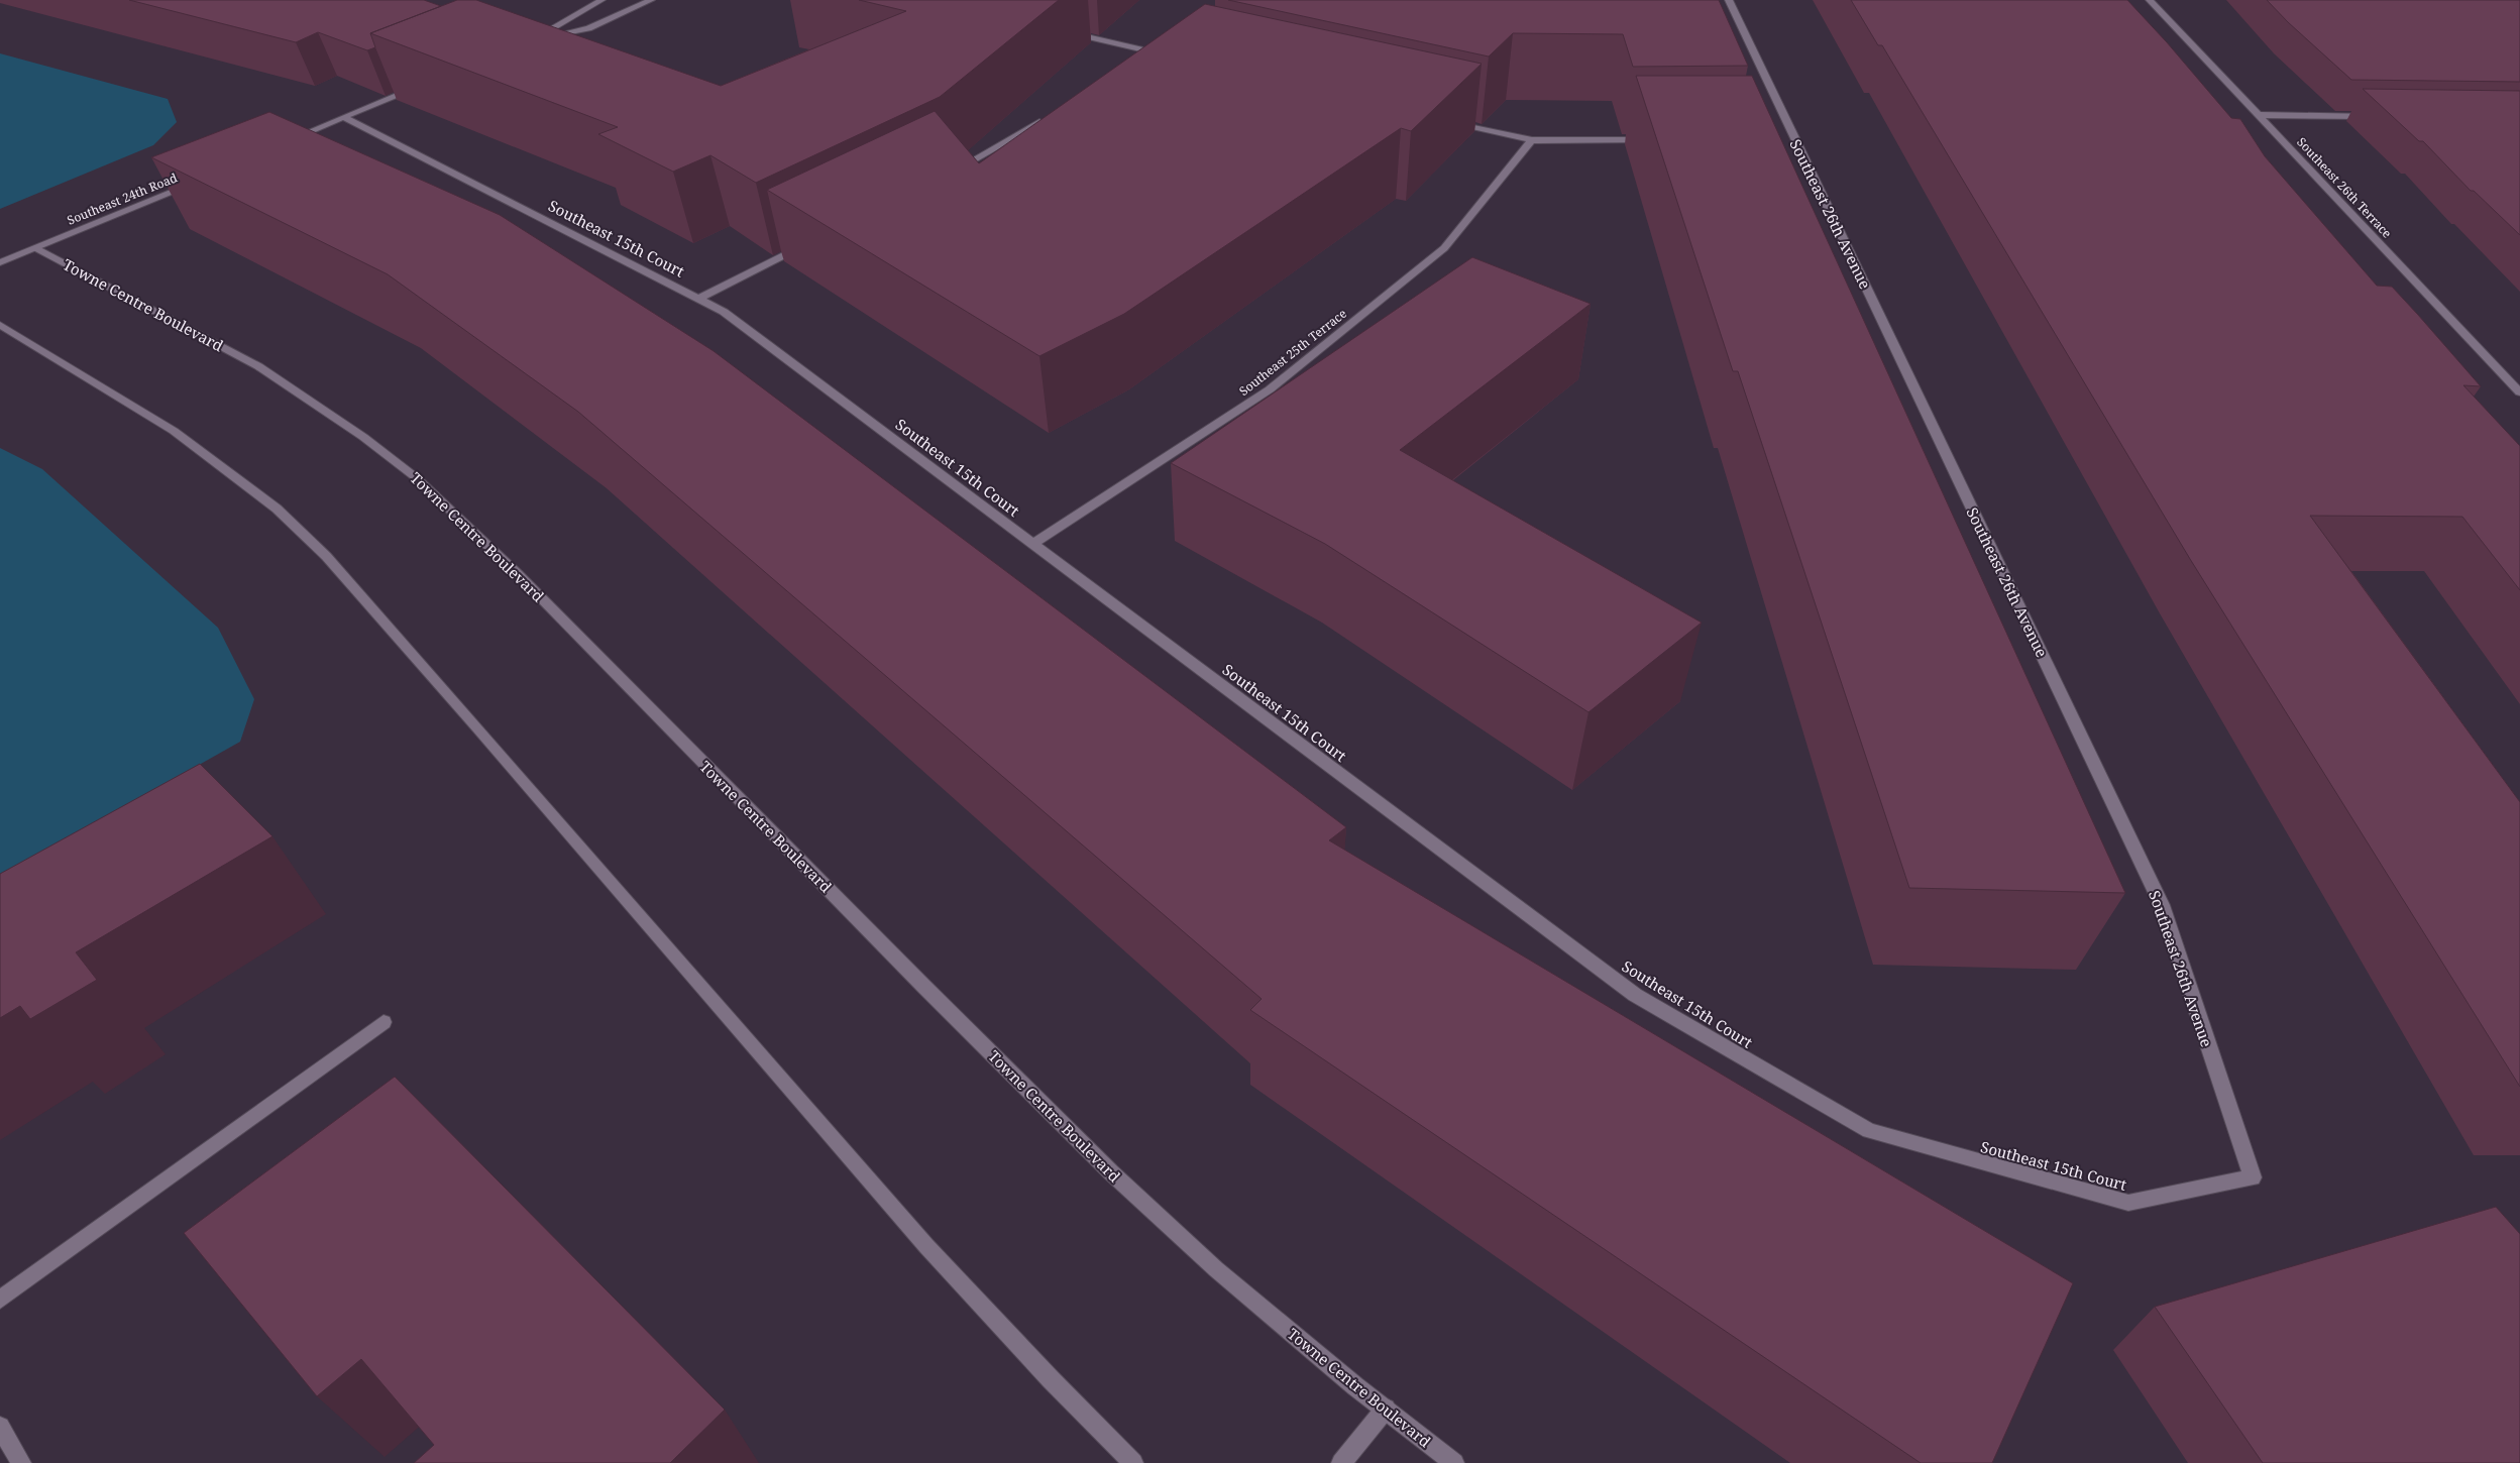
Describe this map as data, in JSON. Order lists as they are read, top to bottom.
{
  "streets": {
    "street": [
      "Southeast 26th Terrace",
      "Southeast 24th Road",
      "Southeast 26th Avenue",
      "Southeast 15th Court",
      "Towne Centre Boulevard",
      "Southeast 25th Terrace"
    ]
  },
  "crossings": [
    ["Southeast 24th Road", "Towne Centre Boulevard"],
    ["Southeast 26th Avenue", "Southeast 15th Court"],
    ["Southeast 15th Court", "Southeast 25th Terrace"]
  ]
}
